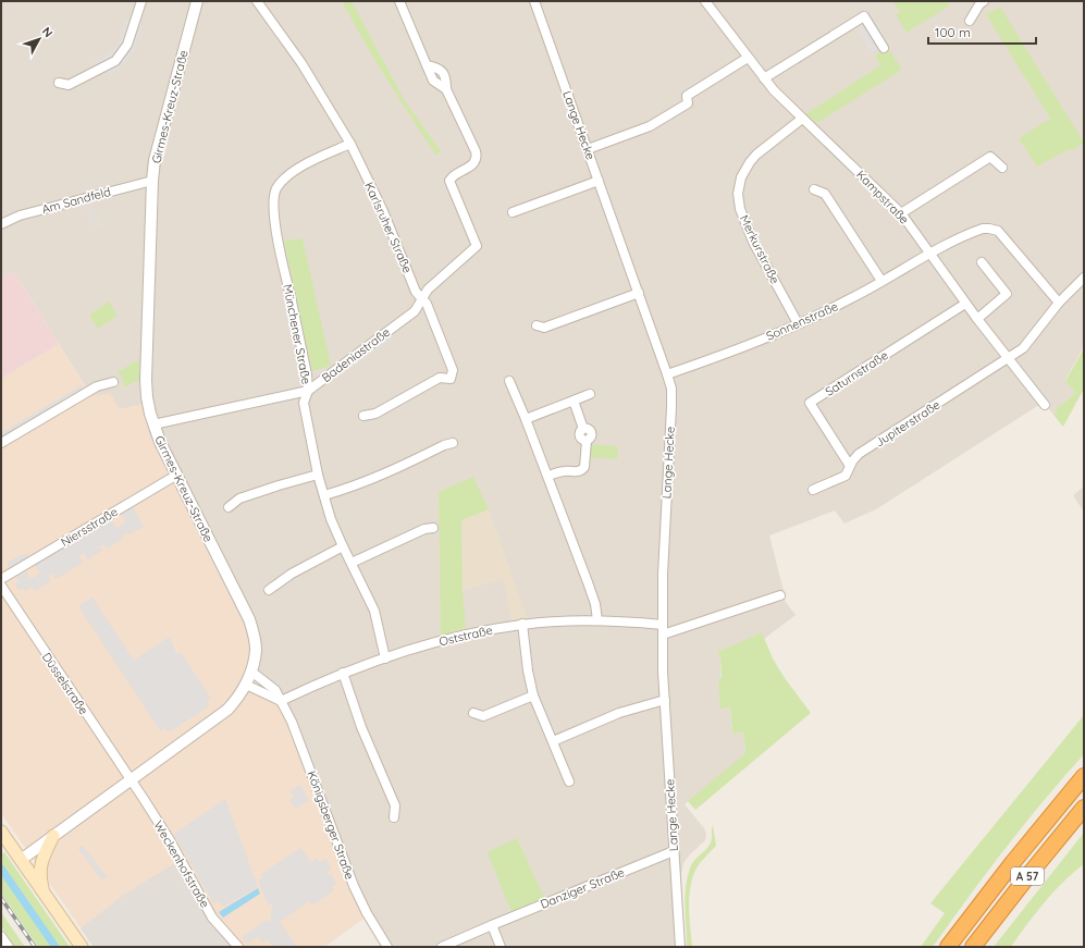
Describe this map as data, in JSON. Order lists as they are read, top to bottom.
{
  "streets": {
    "highway": ["A 57"],
    "street": [
      "Girmes-Kreuz-Straße",
      "Lange Hecke",
      "Kampstraße",
      "Am Sandfeld",
      "Karlsruher Straße",
      "Merkurstraße",
      "Sonnenstraße",
      "Münchener Straße",
      "Badeniastraße",
      "Saturnstraße",
      "Jupiterstraße",
      "Niersstraße",
      "Oststraße",
      "Düsselstraße",
      "Königsberger Straße",
      "Weckenhofstraße",
      "Danziger Straße"
    ]
  },
  "crossings": [
    ["Girmes-Kreuz-Straße", "Am Sandfeld"],
    ["Girmes-Kreuz-Straße", "Badeniastraße"],
    ["Girmes-Kreuz-Straße", "Niersstraße"],
    ["Girmes-Kreuz-Straße", "Düsselstraße"],
    ["Girmes-Kreuz-Straße", "Königsberger Straße"],
    ["Girmes-Kreuz-Straße", "Weckenhofstraße"],
    ["Lange Hecke", "Sonnenstraße"],
    ["Lange Hecke", "Oststraße"],
    ["Lange Hecke", "Danziger Straße"],
    ["Kampstraße", "Merkurstraße"],
    ["Kampstraße", "Sonnenstraße"],
    ["Kampstraße", "Saturnstraße"],
    ["Kampstraße", "Jupiterstraße"],
    ["Karlsruher Straße", "Münchener Straße"],
    ["Karlsruher Straße", "Badeniastraße"],
    ["Merkurstraße", "Sonnenstraße"],
    ["Sonnenstraße", "Jupiterstraße"],
    ["Münchener Straße", "Badeniastraße"],
    ["Münchener Straße", "Oststraße"],
    ["Saturnstraße", "Jupiterstraße"],
    ["Oststraße", "Königsberger Straße"],
    ["Düsselstraße", "Weckenhofstraße"]
  ],
  "scale_bar": "100 m",
  "north": "top right"
}
